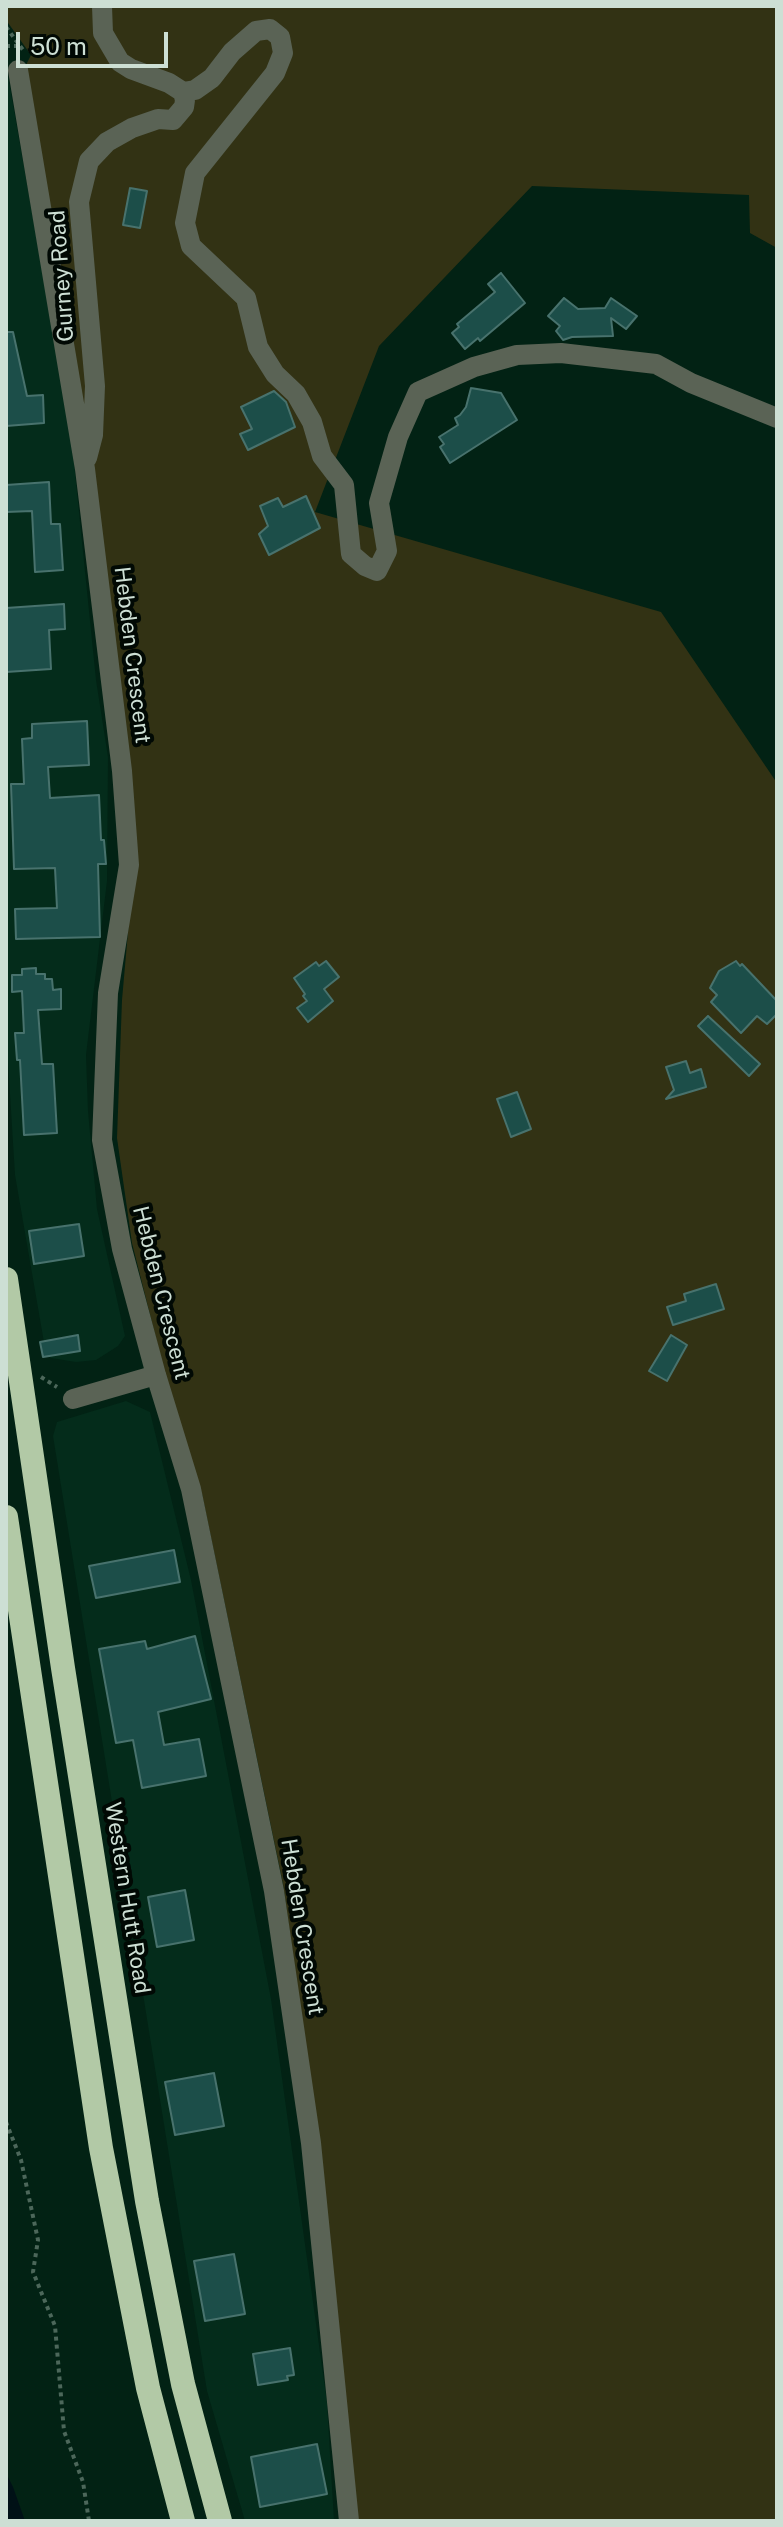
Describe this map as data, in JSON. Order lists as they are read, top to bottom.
{
  "streets": {
    "highway": ["Western Hutt Road"],
    "street": ["Gurney Road", "Hebden Crescent"]
  },
  "crossings": [
    ["Gurney Road", "Hebden Crescent"]
  ],
  "scale_bar": "50 m"
}
